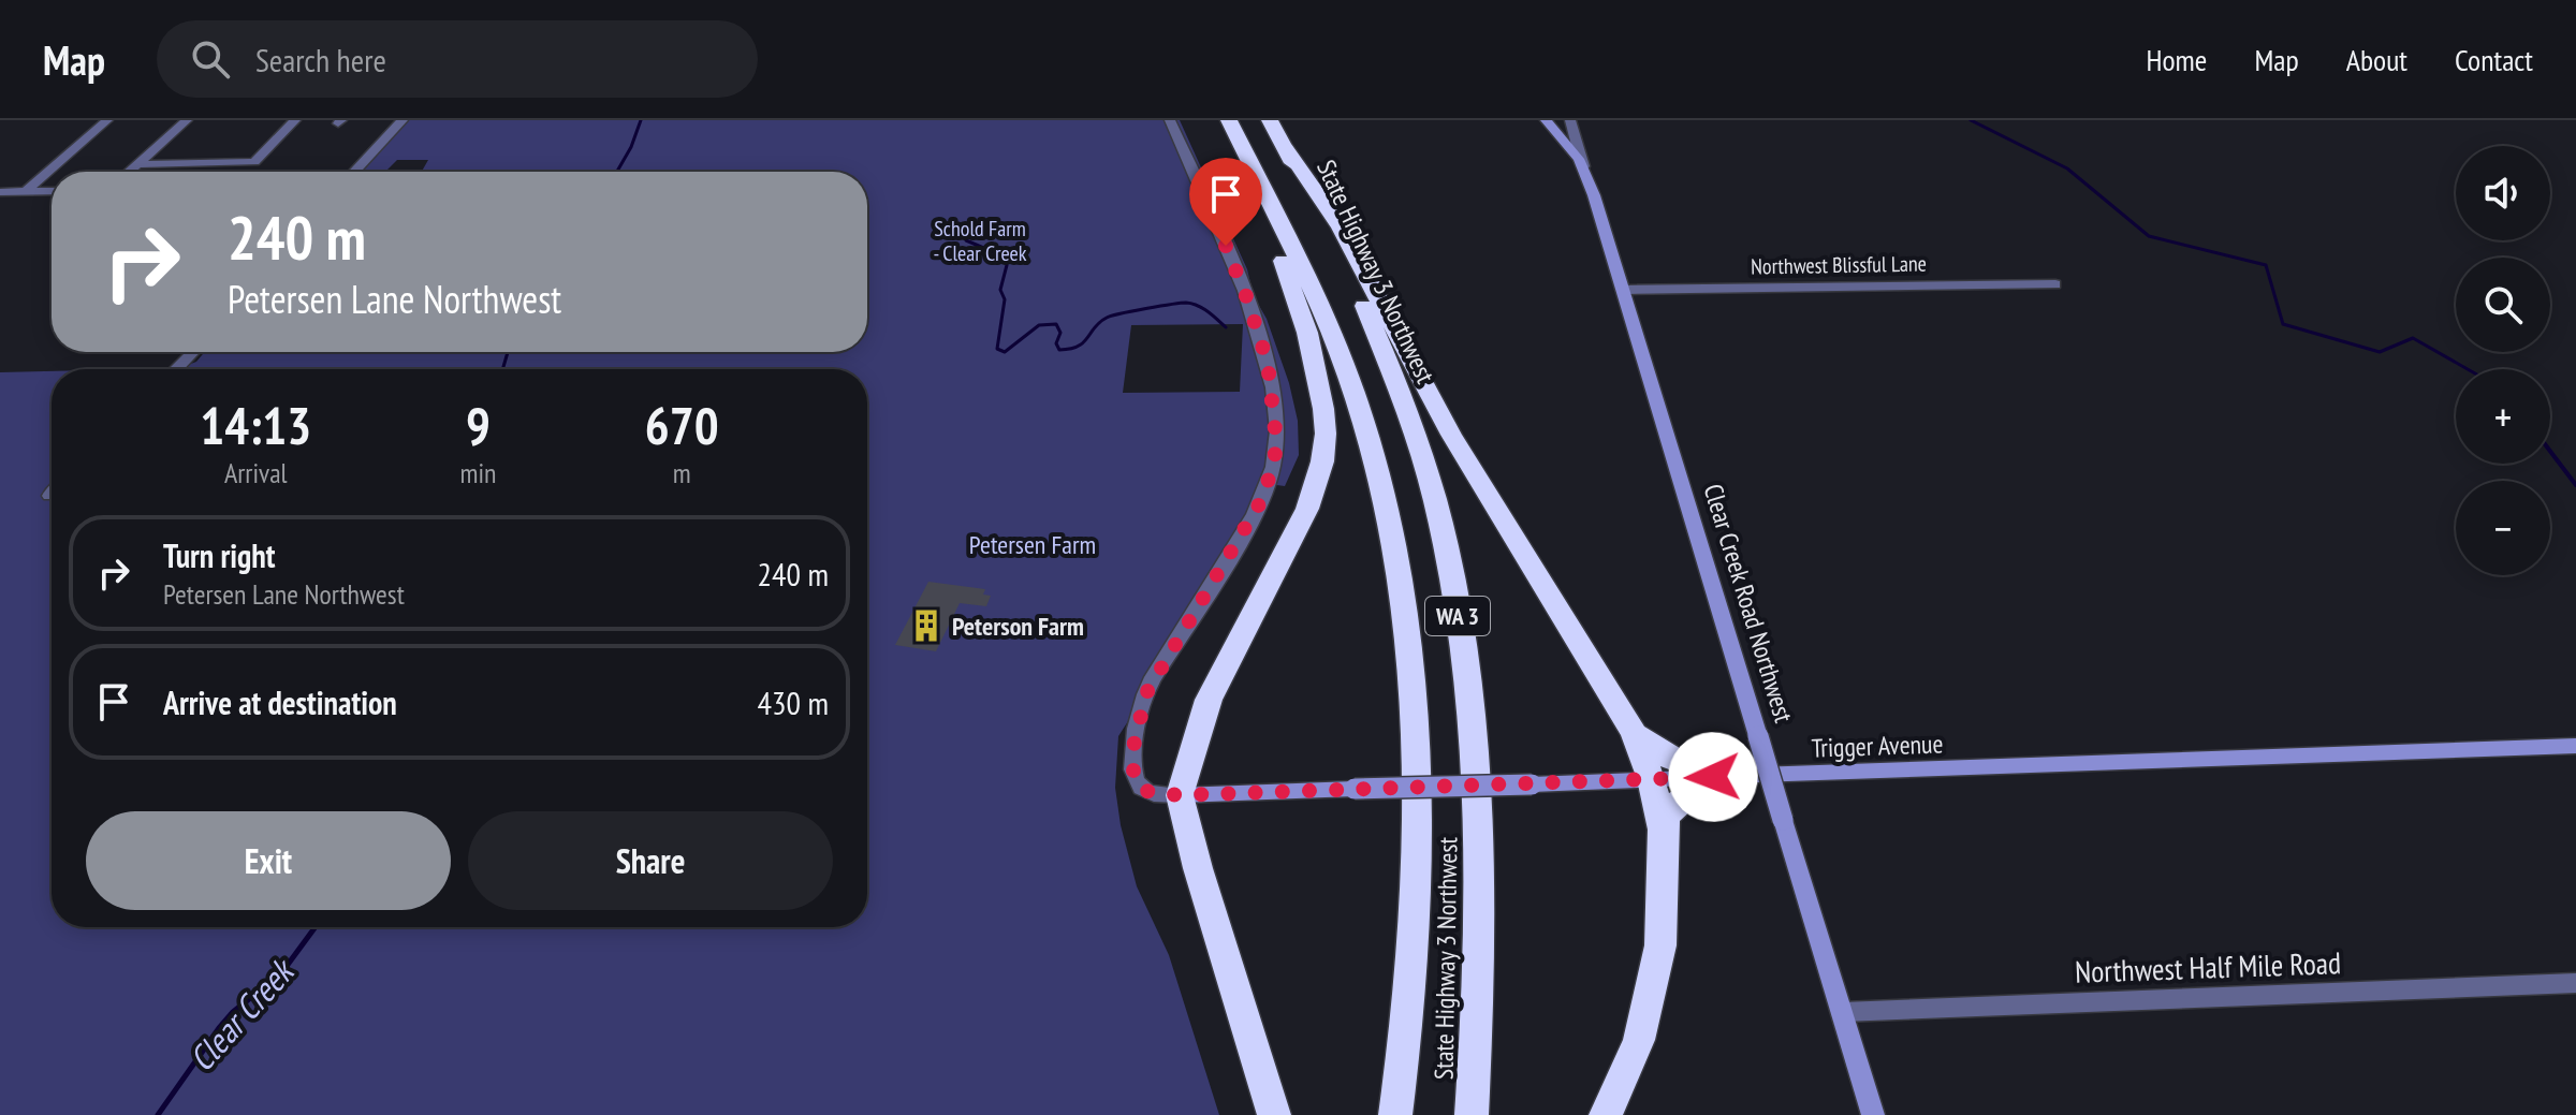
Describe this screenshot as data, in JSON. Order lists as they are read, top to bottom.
{
  "streets": {
    "highway": ["State Highway 3 Northwest", "WA 3"],
    "main road": ["Clear Creek Road Northwest", "Trigger Avenue"],
    "street": ["Northwest Blissful Lane", "Northwest Half Mile Road"]
  },
  "crossings": [
    ["Northwest Blissful Lane", "Clear Creek Road Northwest"],
    ["Clear Creek Road Northwest", "Northwest Half Mile Road"]
  ],
  "water": ["Clear Creek"],
  "parks": ["Schold Farm - Clear Creek", "Petersen Farm"],
  "places": {
    "building": ["Peterson Farm"]
  },
  "page": {
    "header": "Map",
    "search": "Search here",
    "nav": [
      "Home",
      "Map",
      "About",
      "Contact"
    ],
    "map_buttons": ["+", "−"],
    "turn": ["240 m", "Petersen Lane Northwest"],
    "eta": [
      "14:13",
      "Arrival",
      "9",
      "min",
      "670",
      "m"
    ],
    "list": [
      {
        "name": "Turn right",
        "note": "Petersen Lane Northwest",
        "value": "240 m"
      },
      {
        "name": "Arrive at destination",
        "value": "430 m"
      }
    ],
    "buttons": ["Exit", "Share"]
  }
}
